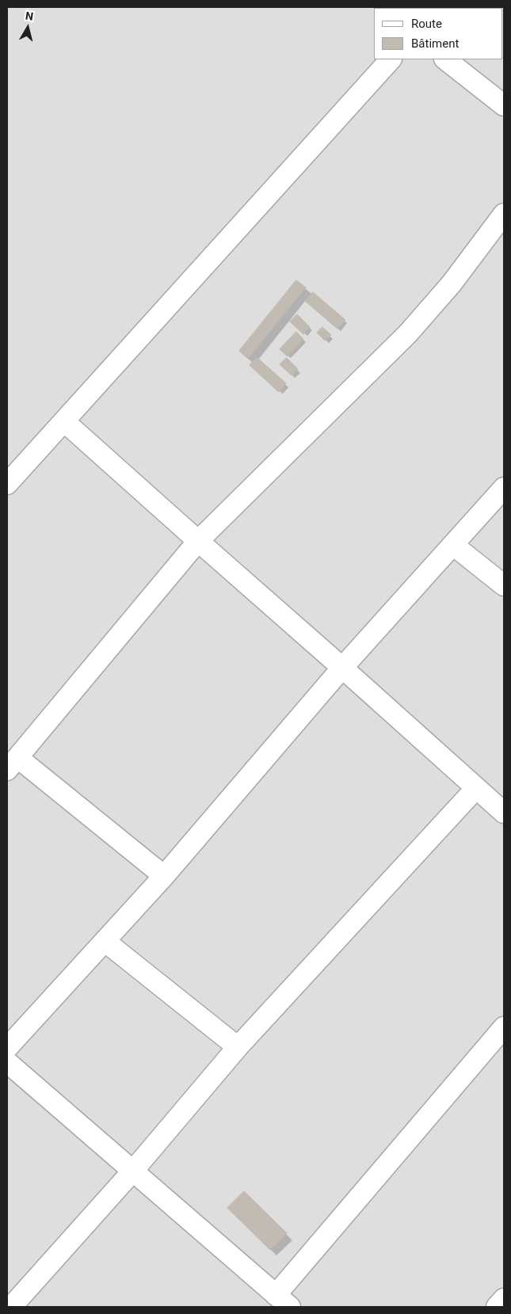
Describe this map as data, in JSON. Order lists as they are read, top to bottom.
{
  "legend": ["Route", "Bâtiment"],
  "north": "top"
}
